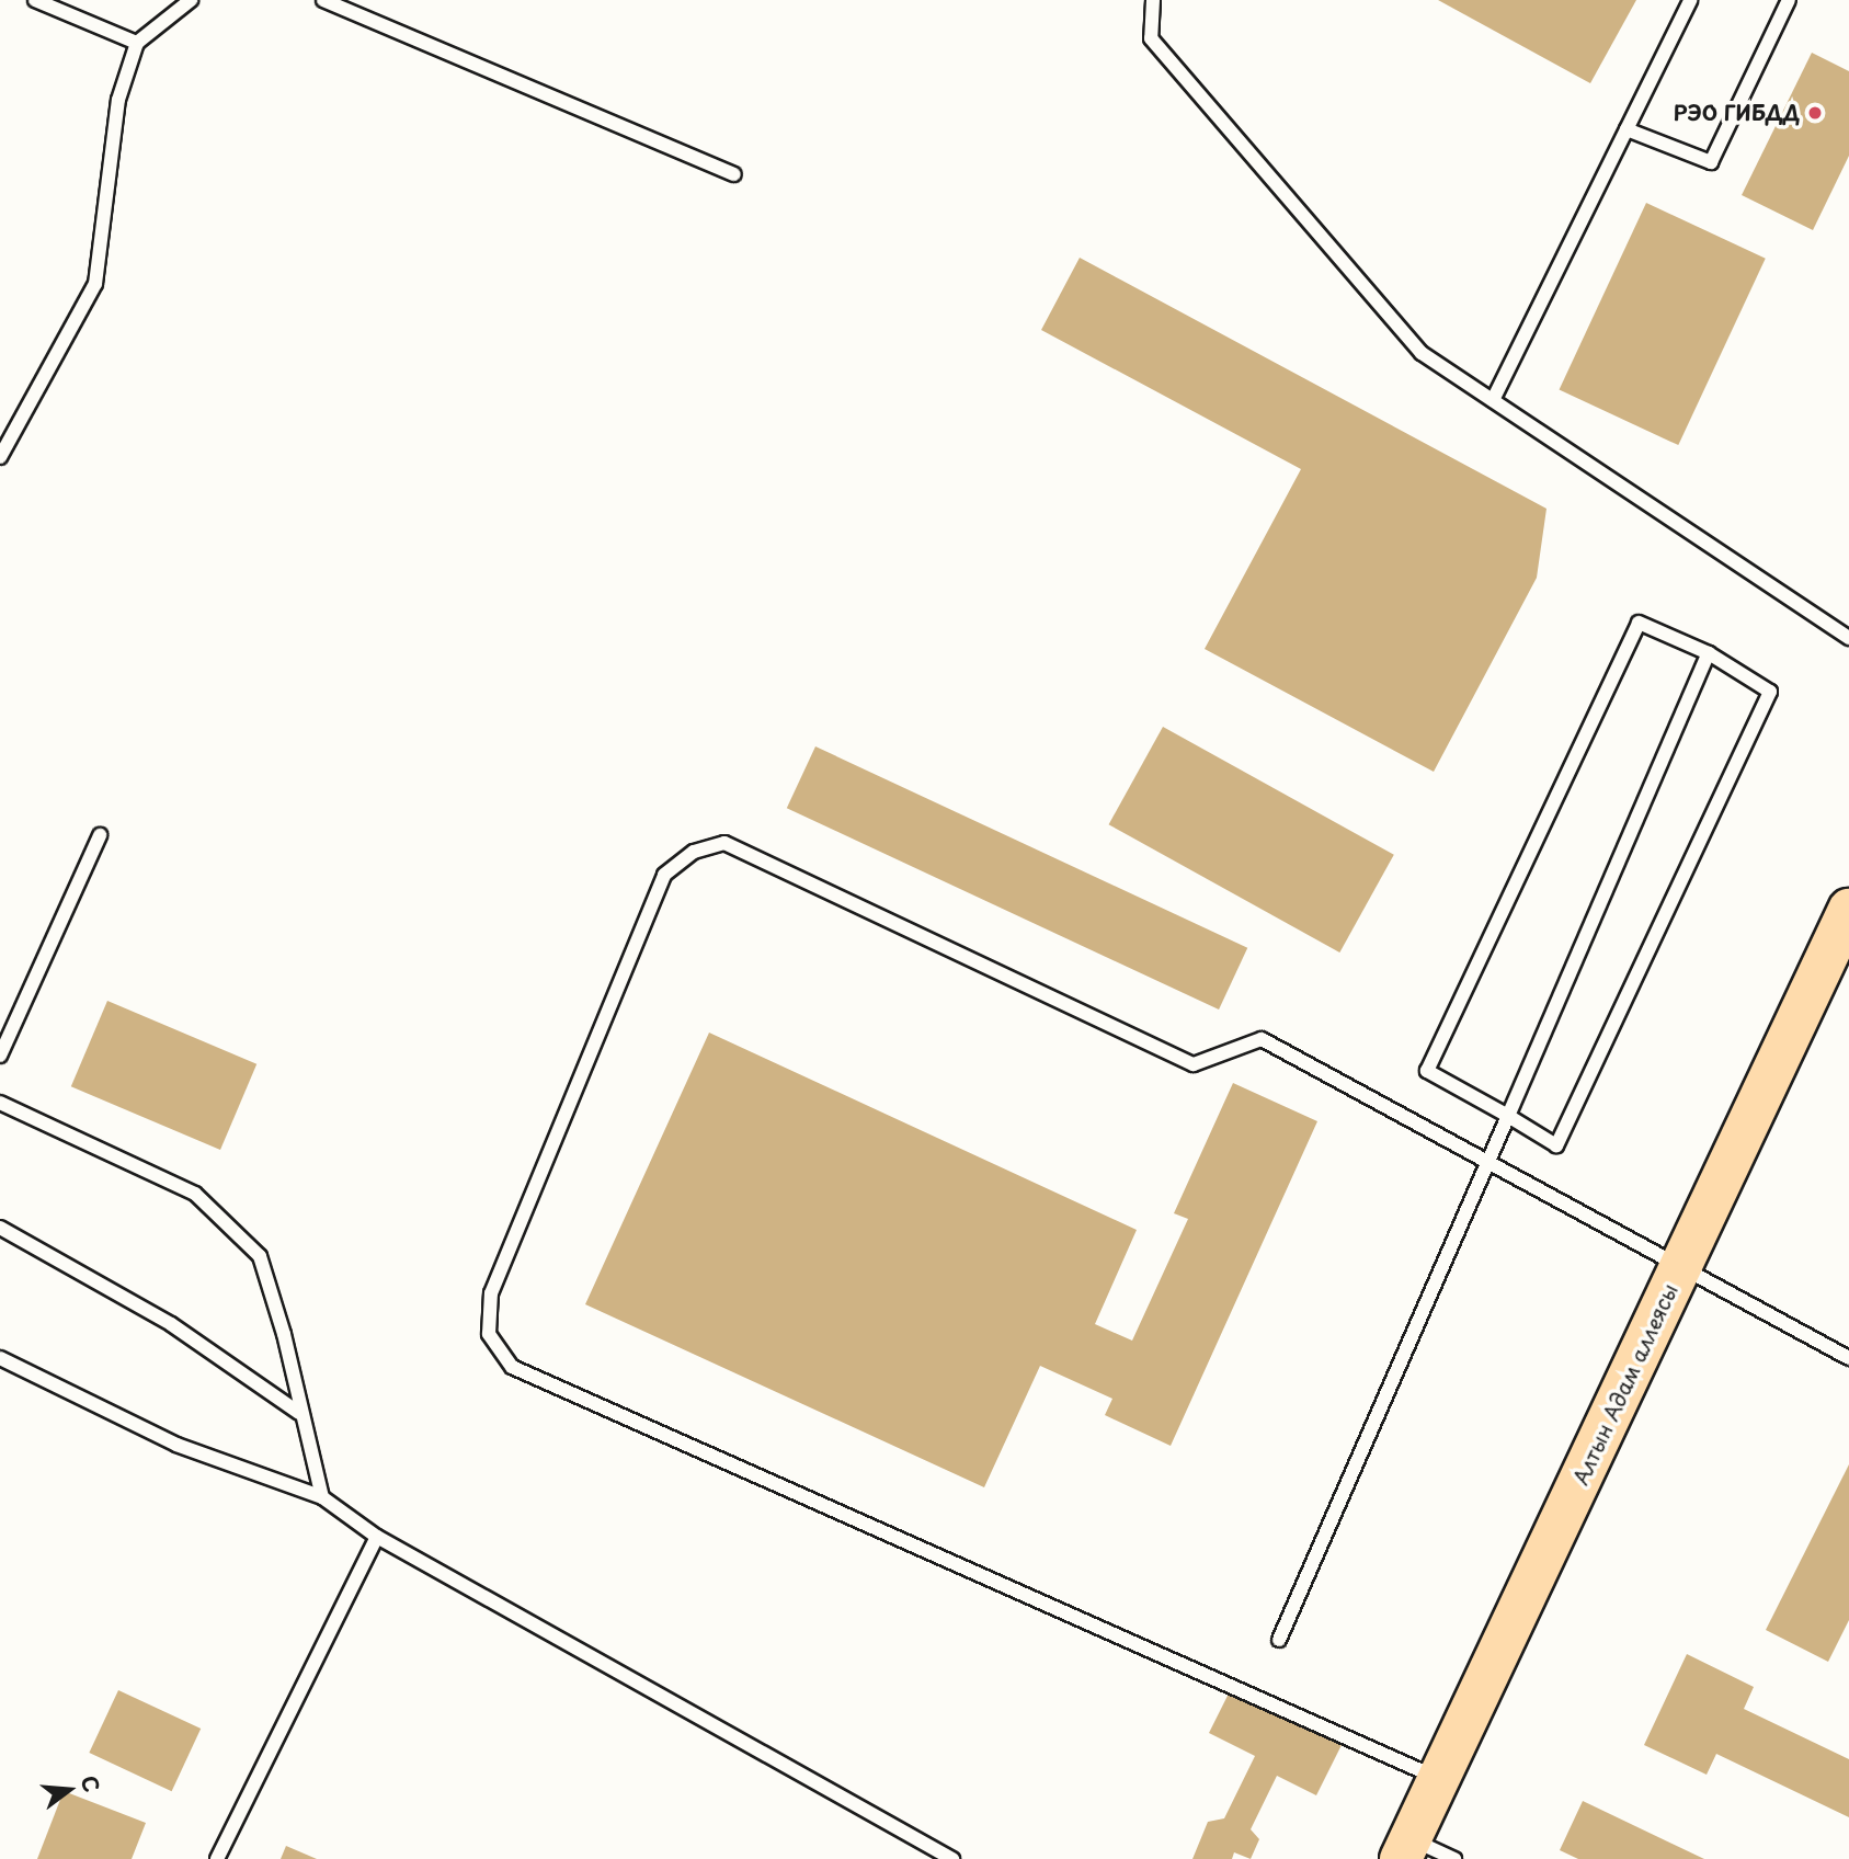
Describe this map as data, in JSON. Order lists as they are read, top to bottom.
{
  "streets": {
    "main road": ["Алтын Адам аллеясы"]
  },
  "places": ["РЭО ГИБДД"],
  "north": "right"
}
